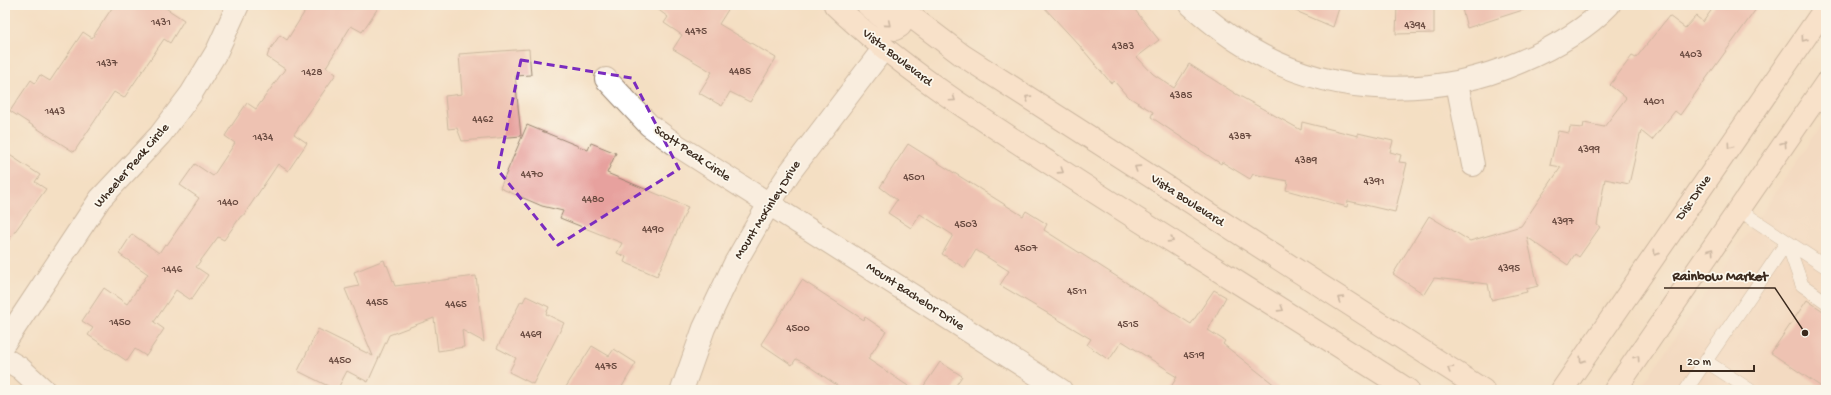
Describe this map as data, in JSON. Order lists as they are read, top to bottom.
{
  "streets": {
    "main road": ["Vista Boulevard", "Disc Drive"],
    "street": [
      "Scott Peak Circle",
      "Wheeler Peak Circle",
      "Mount McKinley Drive",
      "Mount Bachelor Drive"
    ]
  },
  "crossings": [
    ["Vista Boulevard", "Mount McKinley Drive"],
    ["Scott Peak Circle", "Mount McKinley Drive"],
    ["Scott Peak Circle", "Mount Bachelor Drive"],
    ["Mount McKinley Drive", "Mount Bachelor Drive"]
  ],
  "places": ["Rainbow Market"],
  "house_numbers": [
    "1431",
    "4394",
    "4475",
    "4383",
    "4403",
    "1437",
    "4485",
    "1428",
    "4385",
    "4401",
    "1443",
    "4462",
    "4387",
    "1434",
    "4399",
    "4389",
    "4470",
    "4501",
    "4391",
    "4480",
    "1440",
    "4397",
    "4503",
    "4490",
    "4507",
    "4395",
    "1446",
    "4511",
    "4455",
    "4465",
    "1450",
    "4515",
    "4500",
    "4469",
    "4519",
    "4450",
    "4475"
  ],
  "scale_bar": "20 m"
}
